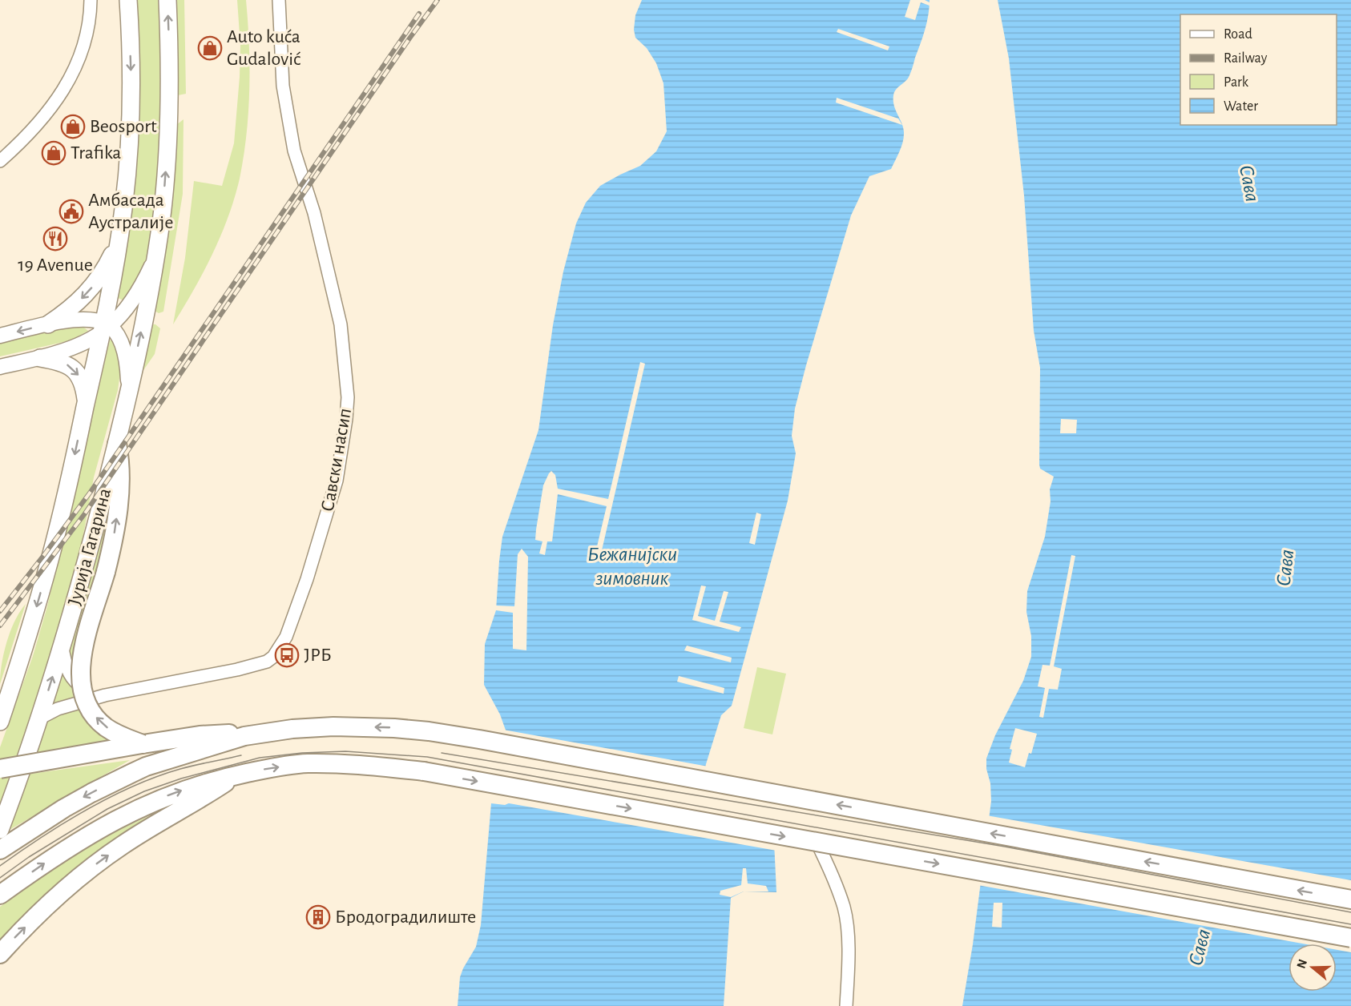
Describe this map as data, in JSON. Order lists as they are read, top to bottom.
{
  "streets": {
    "main road": ["Јурија Гагарина"],
    "street": ["Савски насип"]
  },
  "crossings": [
    ["Савски насип", "Јурија Гагарина"]
  ],
  "water": ["Сава", "Бежанијски зимовник"],
  "places": {
    "shop": ["Auto kuća Gudalović", "Beosport", "Trafika"],
    "public building": ["Амбасада Аустралије"],
    "restaurant": ["19 Avenue"],
    "bus stop": ["ЈРБ"],
    "building": ["Бродоградилиште"]
  },
  "legend": [
    "Road",
    "Railway",
    "Park",
    "Water"
  ],
  "north": "left"
}
